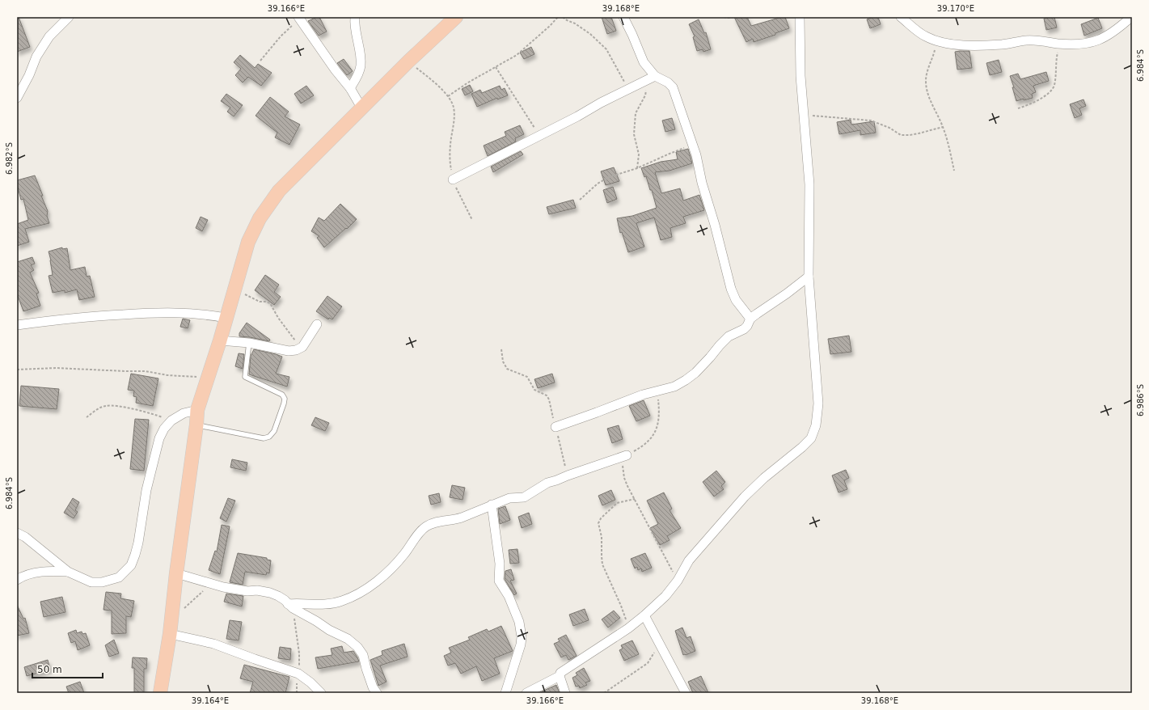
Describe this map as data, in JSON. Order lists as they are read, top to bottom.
{
  "scale_bar": "50 m",
  "coordinates": [
    "39.166°E",
    "39.168°E",
    "39.170°E",
    "6.984°S",
    "6.982°S",
    "6.986°S",
    "39.164°E"
  ]
}
